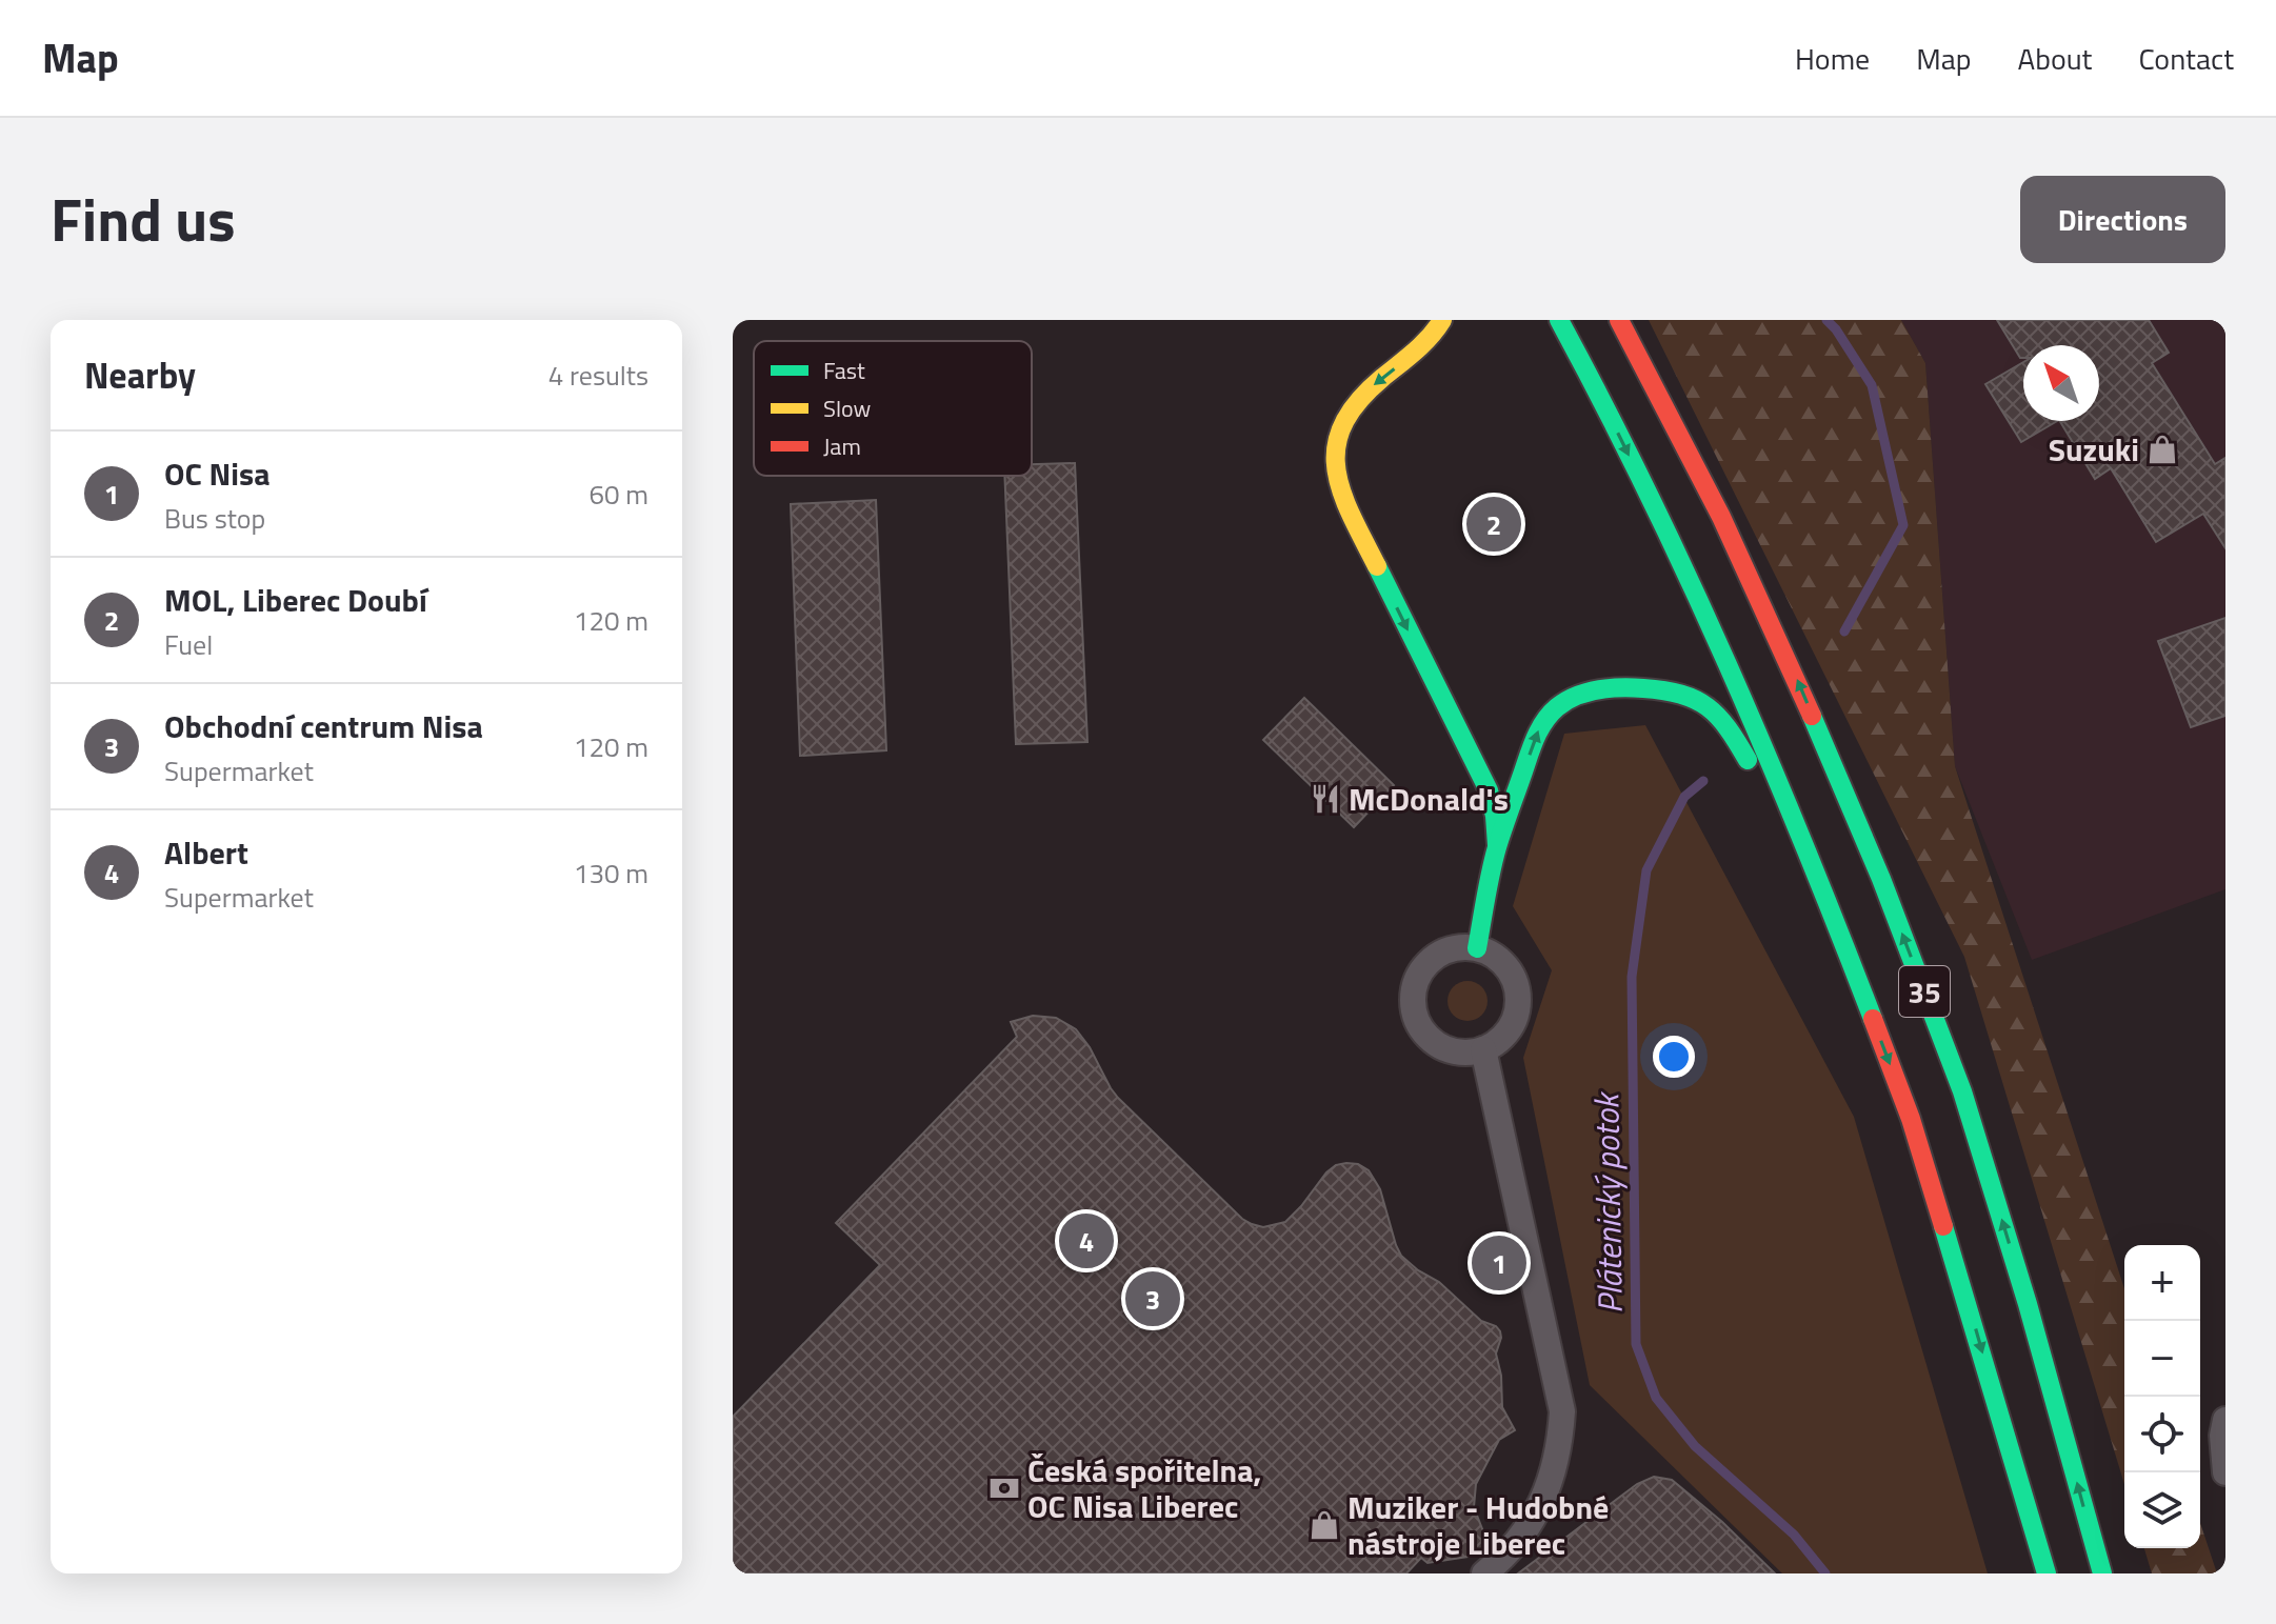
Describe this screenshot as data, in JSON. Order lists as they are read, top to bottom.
{
  "streets": {
    "highway": ["35"]
  },
  "water": ["Plátenický potok"],
  "places": {
    "shop": ["Suzuki", "Muziker - Hudobné nástroje Liberec"],
    "restaurant": ["McDonald's"],
    "bank": ["Česká spořitelna, OC Nisa Liberec"]
  },
  "legend": ["Fast", "Slow", "Jam"],
  "north": "top left",
  "page": {
    "header": "Map",
    "nav": [
      "Home",
      "Map",
      "About",
      "Contact"
    ],
    "title": "Find us",
    "buttons": "Directions",
    "heading": ["Nearby", "4 results"],
    "list": [
      {
        "mark": "1",
        "name": "OC Nisa",
        "note": "Bus stop",
        "value": "60 m"
      },
      {
        "mark": "2",
        "name": "MOL, Liberec Doubí",
        "note": "Fuel",
        "value": "120 m"
      },
      {
        "mark": "3",
        "name": "Obchodní centrum Nisa",
        "note": "Supermarket",
        "value": "120 m"
      },
      {
        "mark": "4",
        "name": "Albert",
        "note": "Supermarket",
        "value": "130 m"
      }
    ],
    "pins": [
      "2",
      "4",
      "1",
      "3"
    ],
    "map_buttons": ["+", "−"]
  }
}
